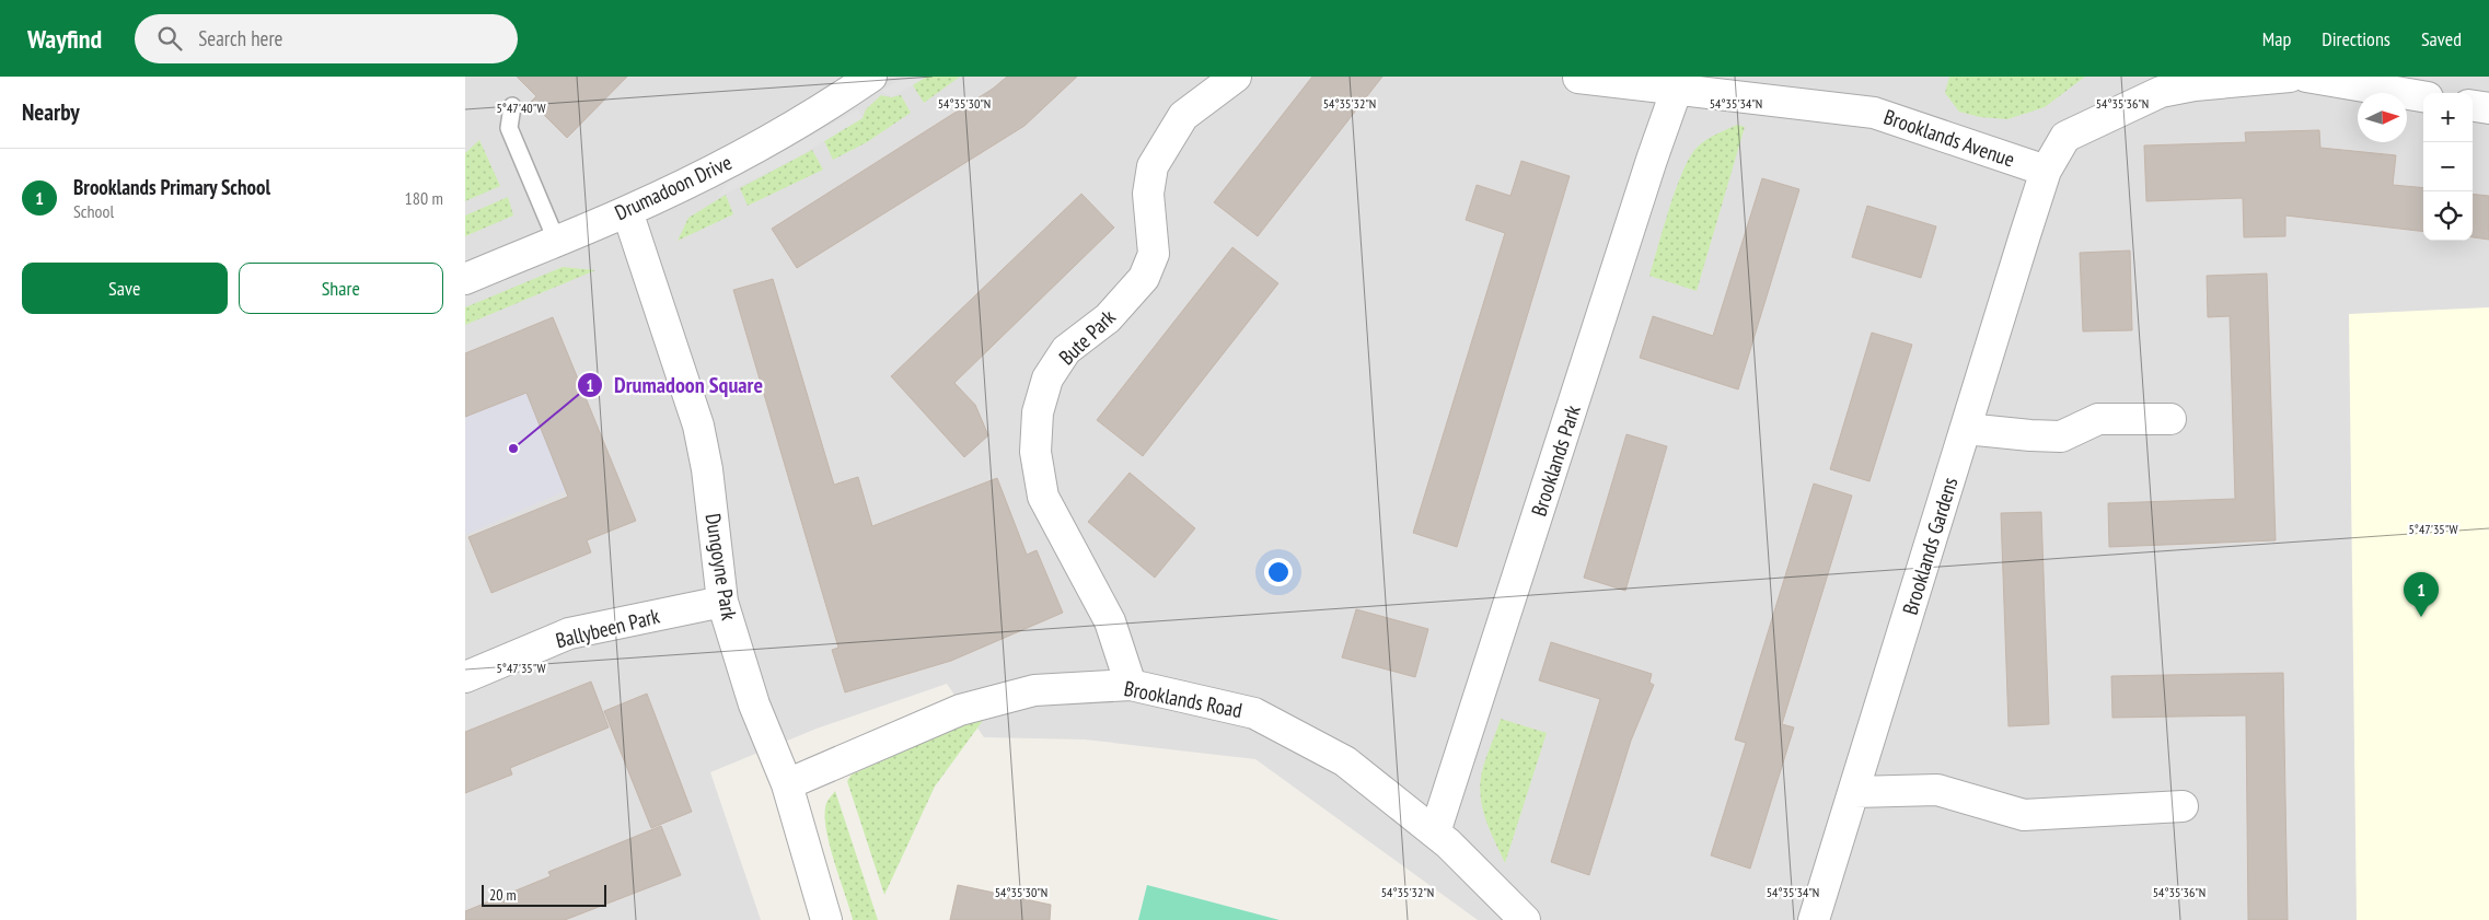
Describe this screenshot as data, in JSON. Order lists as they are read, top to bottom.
{
  "streets": {
    "street": [
      "Brooklands Avenue",
      "Drumadoon Drive",
      "Bute Park",
      "Brooklands Park",
      "Brooklands Gardens",
      "Dungoyne Park",
      "Ballybeen Park",
      "Brooklands Road"
    ]
  },
  "crossings": [
    ["Brooklands Avenue", "Brooklands Park"],
    ["Brooklands Avenue", "Brooklands Gardens"],
    ["Drumadoon Drive", "Dungoyne Park"],
    ["Bute Park", "Brooklands Road"],
    ["Brooklands Park", "Brooklands Road"],
    ["Dungoyne Park", "Ballybeen Park"],
    ["Dungoyne Park", "Brooklands Road"]
  ],
  "places": ["Drumadoon Square"],
  "scale_bar": "20 m",
  "north": "right",
  "page": {
    "header": "Wayfind",
    "search": "Search here",
    "nav": ["Map", "Directions", "Saved"],
    "heading": "Nearby",
    "map_buttons": ["+", "−"],
    "list": [
      {
        "mark": "1",
        "name": "Brooklands Primary School",
        "note": "School",
        "value": "180 m"
      }
    ],
    "buttons": ["Save", "Share"],
    "pins": "1",
    "scale": "20 m"
  },
  "coordinates": [
    "54°35'30\"N",
    "54°35'32\"N",
    "54°35'34\"N",
    "54°35'36\"N",
    "5°47'40\"W",
    "5°47'35\"W"
  ]
}
